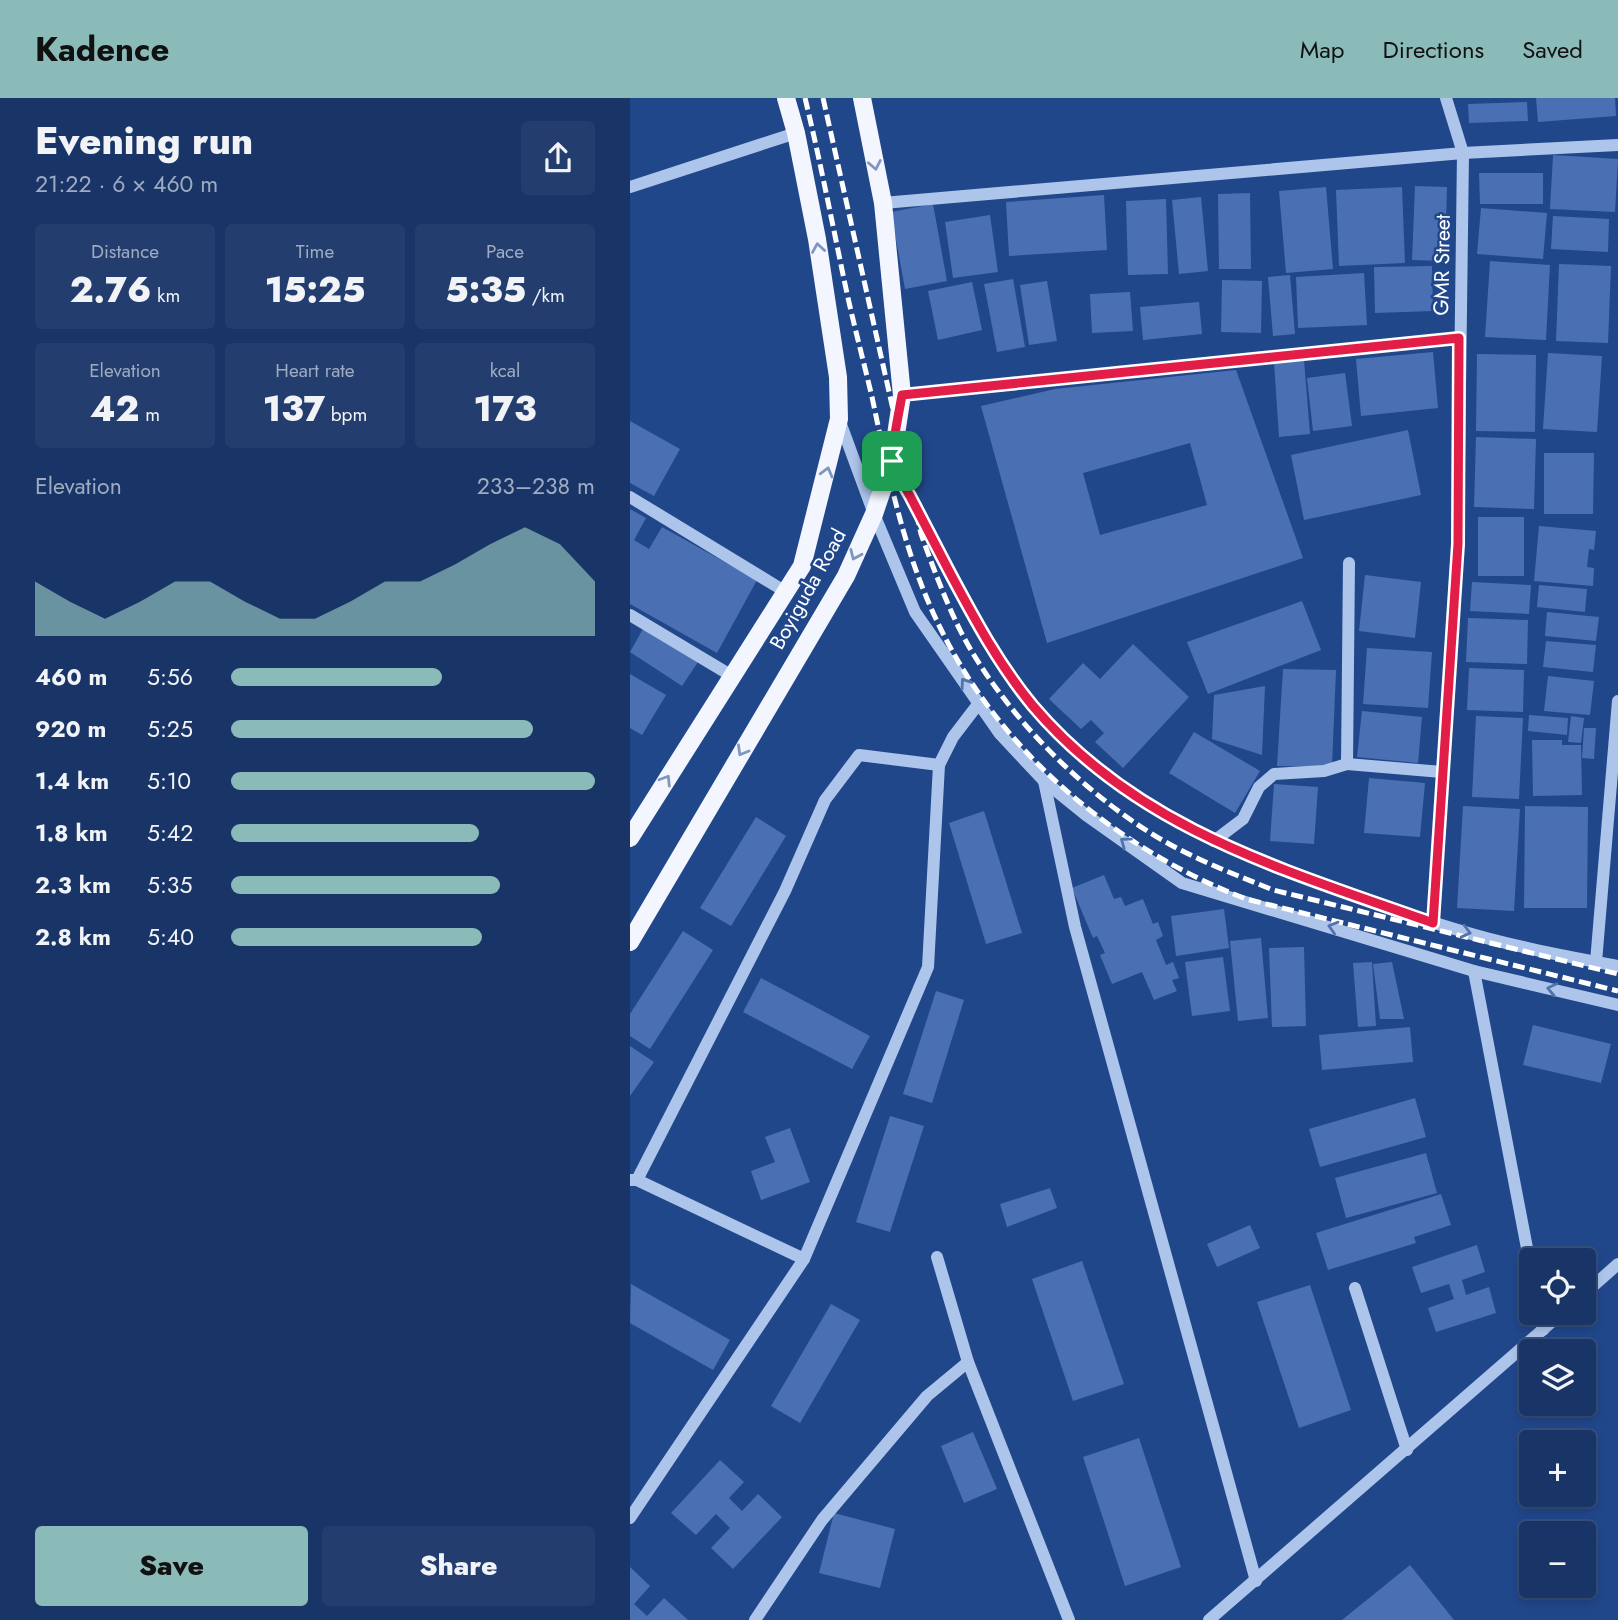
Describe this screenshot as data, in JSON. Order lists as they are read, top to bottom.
{
  "streets": {
    "main road": ["Boyiguda Road"],
    "street": ["GMR Street"]
  },
  "page": {
    "header": "Kadence",
    "nav": ["Map", "Directions", "Saved"],
    "heading": ["Evening run", "21:22 · 6 × 460 m"],
    "stats": [
      ["Distance", "2.76 km"],
      ["Time", "15:25"],
      ["Pace", "5:35 /km"],
      ["Elevation", "42 m"],
      ["Heart rate", "137 bpm"],
      ["kcal", "173"]
    ],
    "chart": ["Elevation", "233–238 m"],
    "list": [
      {
        "name": "460 m",
        "note": "5:56"
      },
      {
        "name": "920 m",
        "note": "5:25"
      },
      {
        "name": "1.4 km",
        "note": "5:10"
      },
      {
        "name": "1.8 km",
        "note": "5:42"
      },
      {
        "name": "2.3 km",
        "note": "5:35"
      },
      {
        "name": "2.8 km",
        "note": "5:40"
      }
    ],
    "map_buttons": ["+", "−"],
    "buttons": ["Save", "Share"]
  }
}
